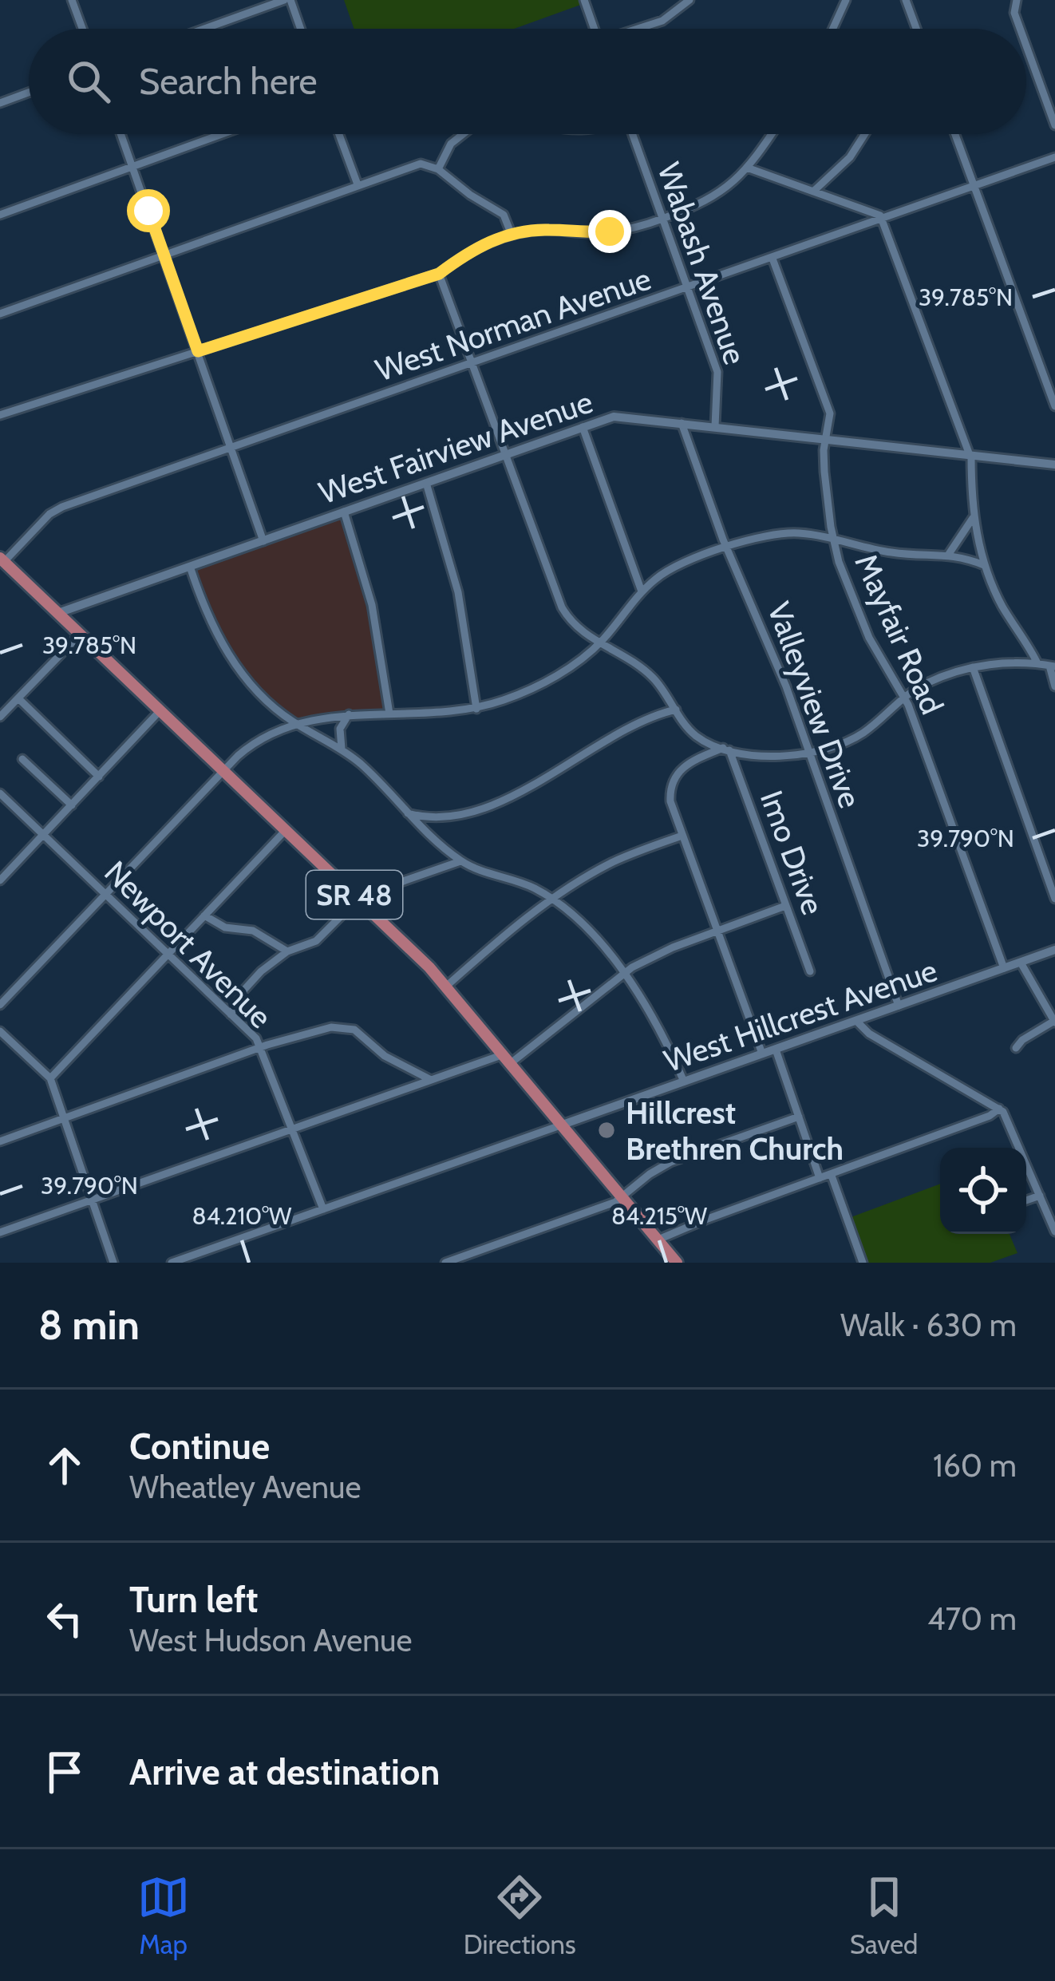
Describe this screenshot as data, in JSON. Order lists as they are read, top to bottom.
{
  "streets": {
    "main road": ["SR 48"],
    "street": [
      "Wabash Avenue",
      "West Norman Avenue",
      "West Fairview Avenue",
      "Mayfair Road",
      "Valleyview Drive",
      "Imo Drive",
      "Newport Avenue",
      "West Hillcrest Avenue"
    ]
  },
  "crossings": [
    ["Wabash Avenue", "West Norman Avenue"],
    ["Wabash Avenue", "West Fairview Avenue"],
    ["West Norman Avenue", "Mayfair Road"],
    ["West Norman Avenue", "SR 48"],
    ["West Fairview Avenue", "Mayfair Road"],
    ["West Fairview Avenue", "Valleyview Drive"],
    ["West Fairview Avenue", "SR 48"],
    ["Mayfair Road", "West Hillcrest Avenue"],
    ["Valleyview Drive", "West Hillcrest Avenue"],
    ["SR 48", "West Hillcrest Avenue"]
  ],
  "places": ["Hillcrest Brethren Church"],
  "page": {
    "search": "Search here",
    "heading": ["8 min", "Walk · 630 m"],
    "list": [
      ["Continue", "Wheatley Avenue", "160 m"],
      ["Turn left", "West Hudson Avenue", "470 m"],
      "Arrive at destination"
    ],
    "nav": ["Map", "Directions", "Saved"]
  },
  "coordinates": [
    "39.785°N",
    "39.790°N",
    "84.210°W",
    "84.215°W"
  ]
}
